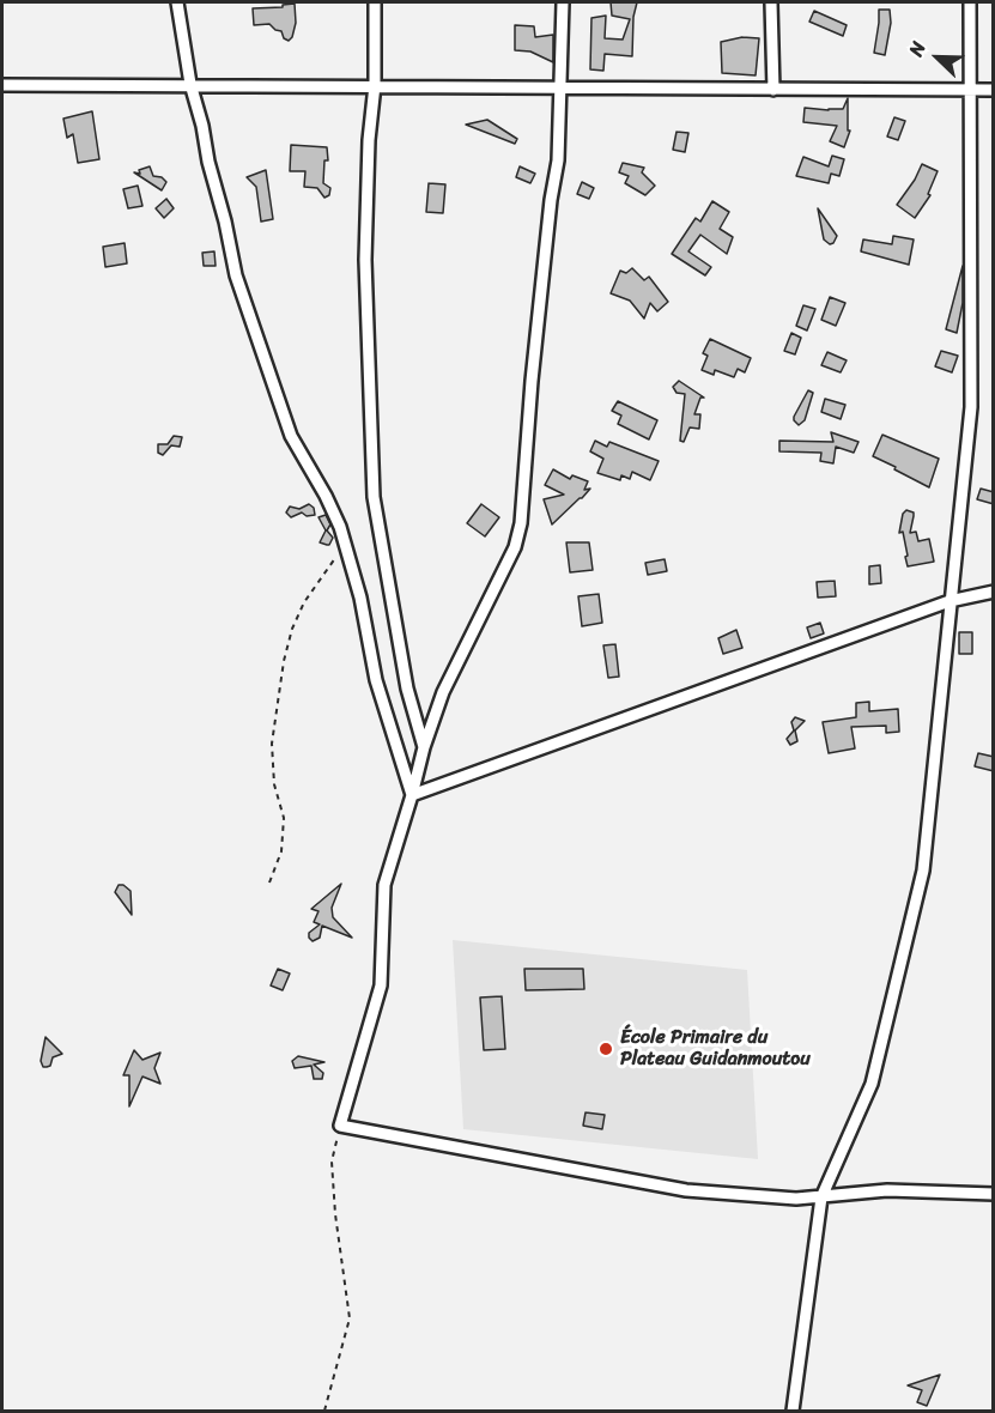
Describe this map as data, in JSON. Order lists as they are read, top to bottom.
{
  "places": ["École Primaire du Plateau Guidanmoutou"],
  "north": "top left"
}
